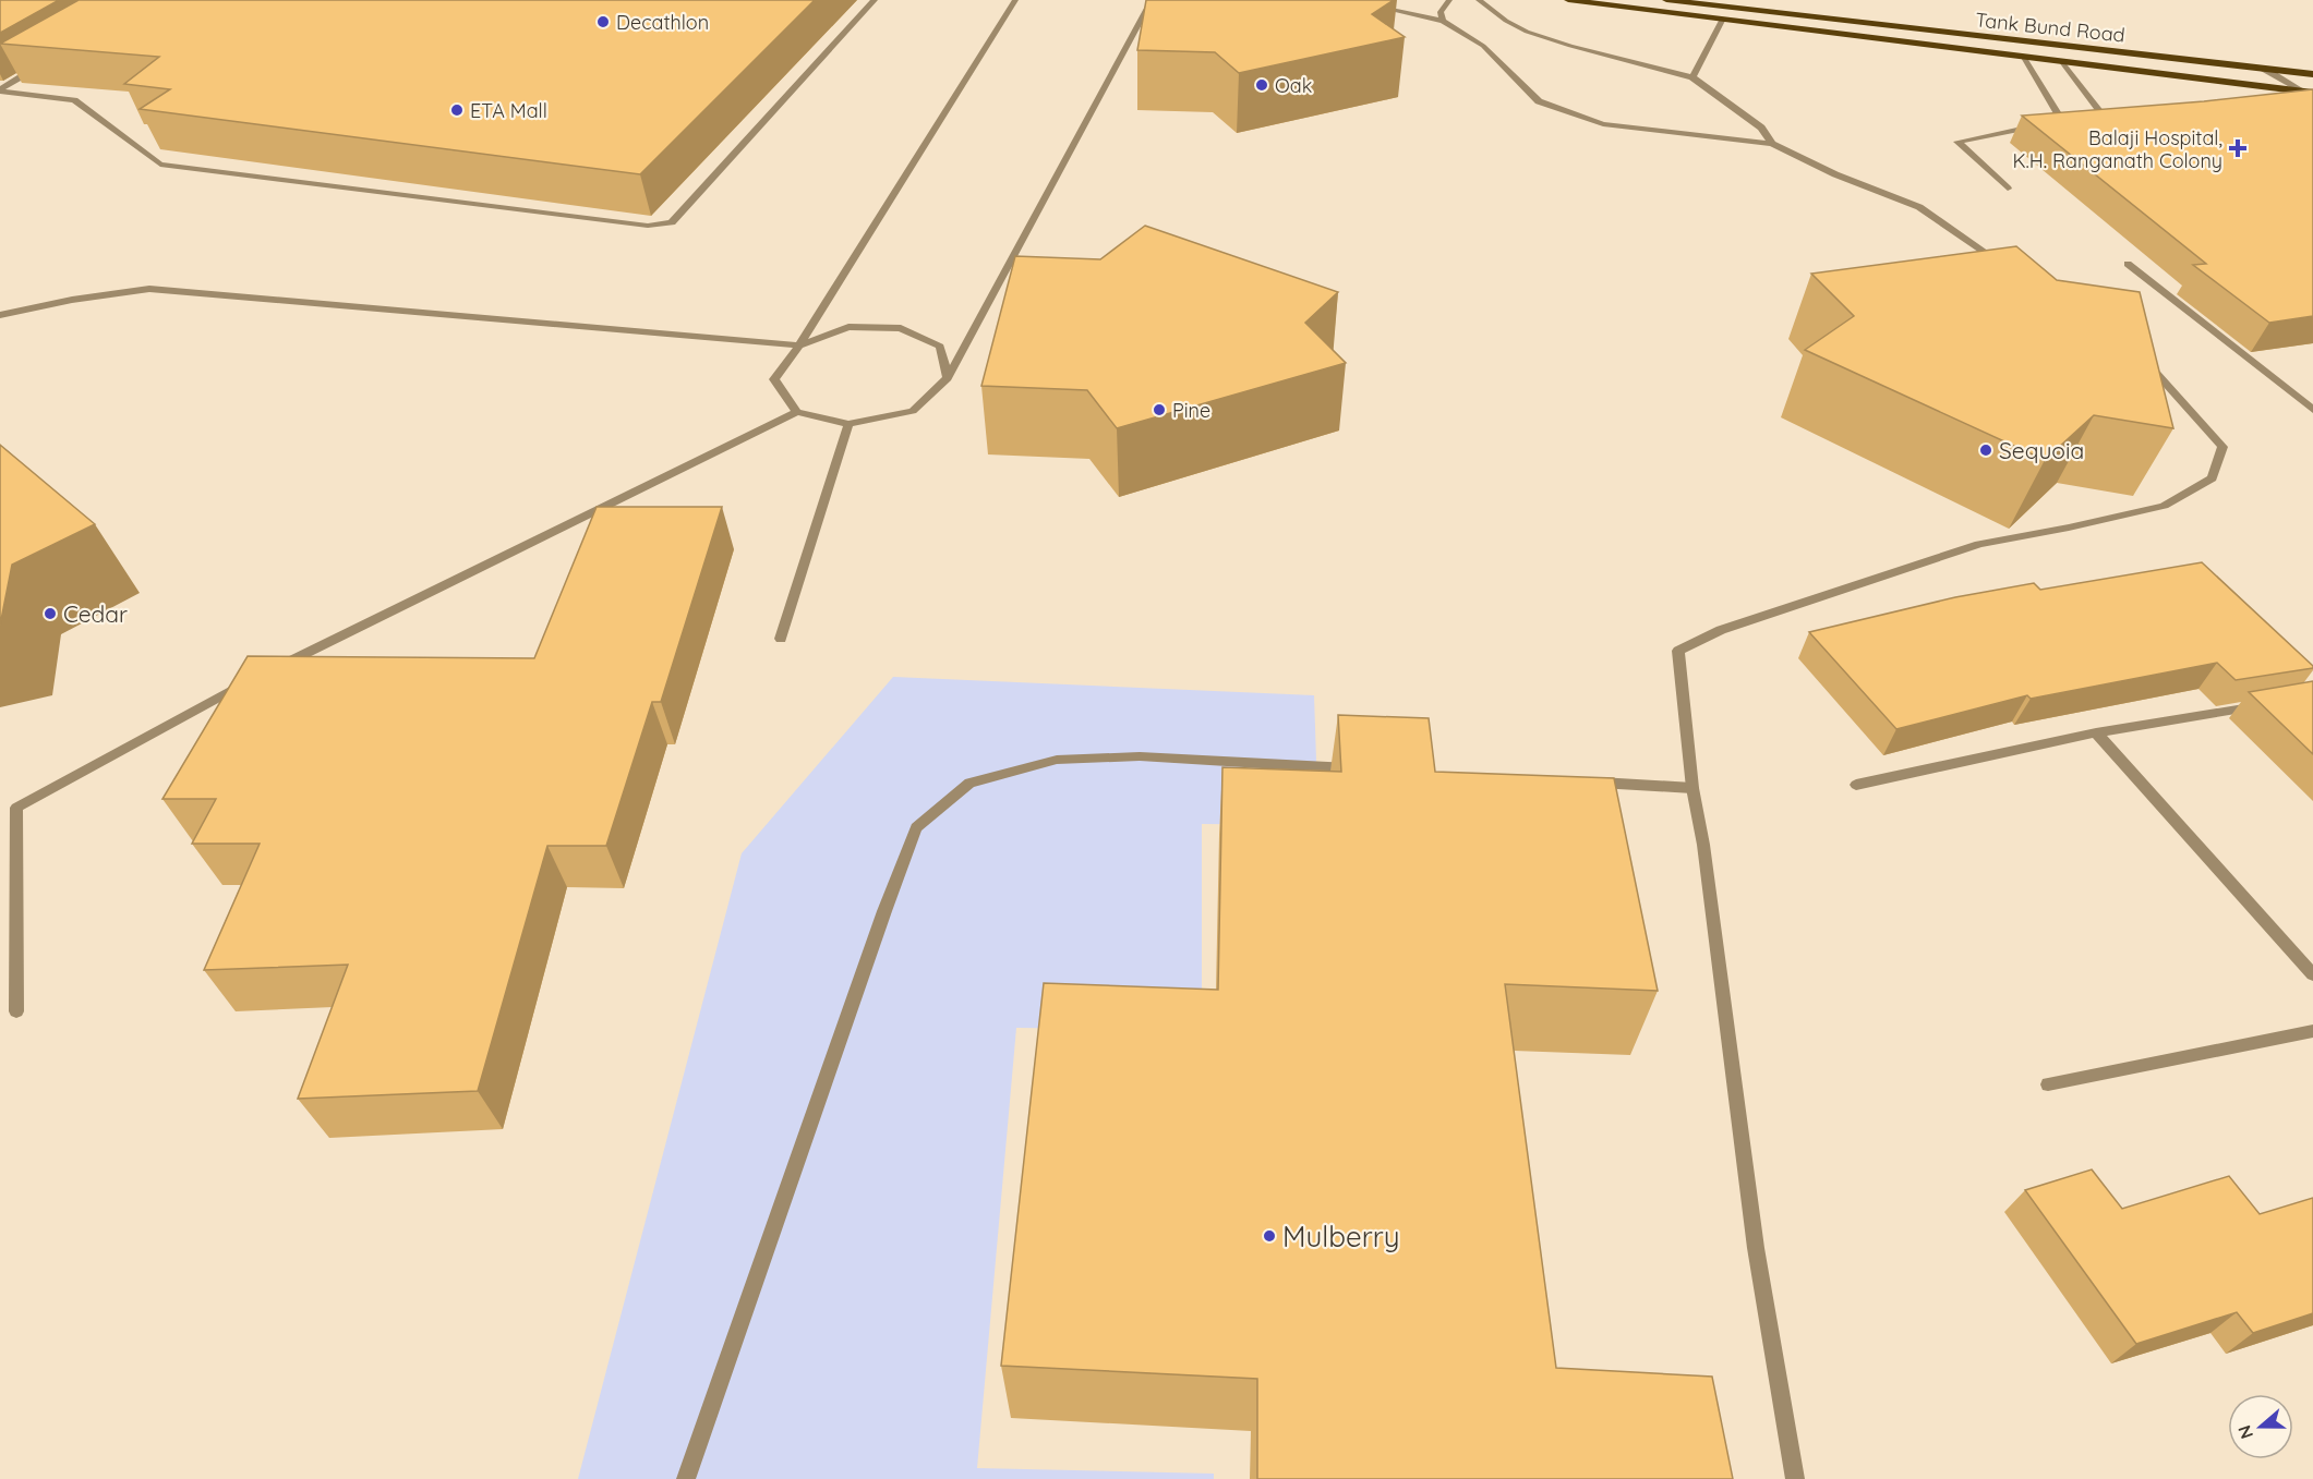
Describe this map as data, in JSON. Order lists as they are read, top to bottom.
{
  "streets": {
    "main road": ["Tank Bund Road"]
  },
  "places": {
    "other": [
      "Decathlon",
      "Oak",
      "ETA Mall",
      "Pine",
      "Sequoia",
      "Cedar",
      "Mulberry"
    ],
    "health": ["Balaji Hospital, K.H. Ranganath Colony"]
  },
  "north": "left"
}
